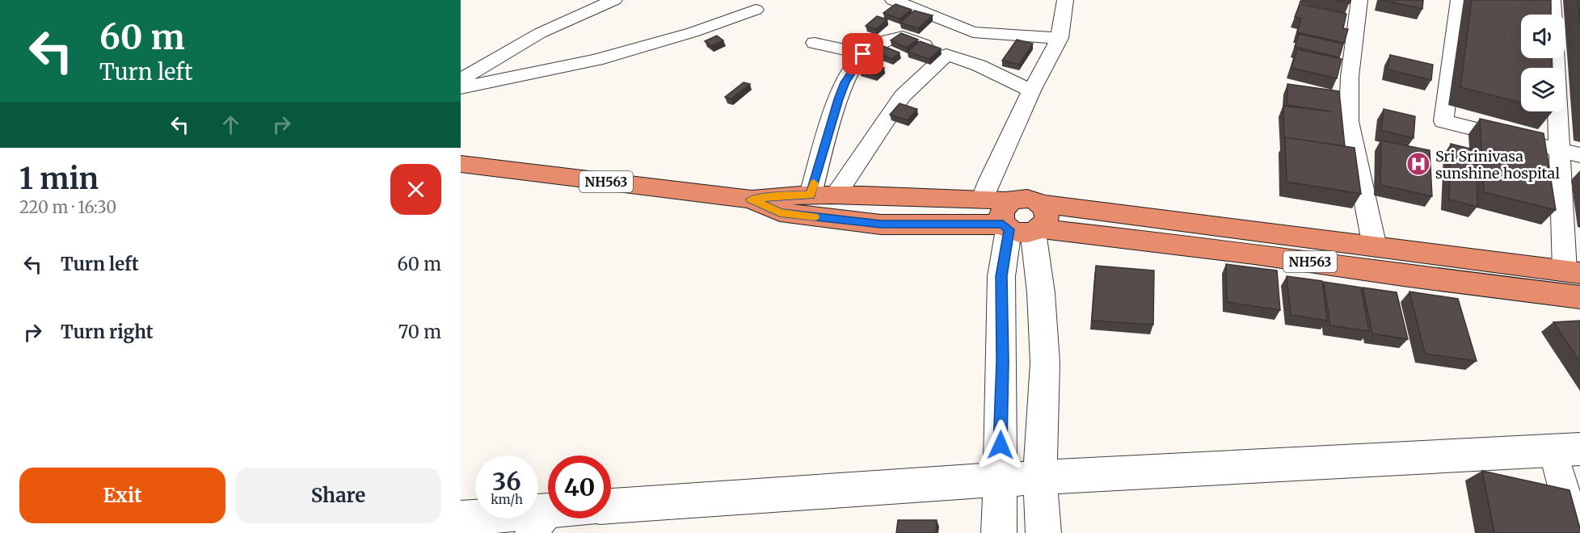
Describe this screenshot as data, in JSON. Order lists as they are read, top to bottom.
{
  "streets": {
    "highway": ["NH563"]
  },
  "places": {
    "hospital": ["Sri Srinivasa sunshine hospital"]
  },
  "page": {
    "turn": ["60 m", "Turn left"],
    "heading": ["1 min", "220 m · 16:30"],
    "list": [
      {
        "name": "Turn left",
        "value": "60 m"
      },
      {
        "name": "Turn right",
        "value": "70 m"
      }
    ],
    "speed": "36 km/h",
    "limit": "40",
    "buttons": ["Exit", "Share"]
  }
}
